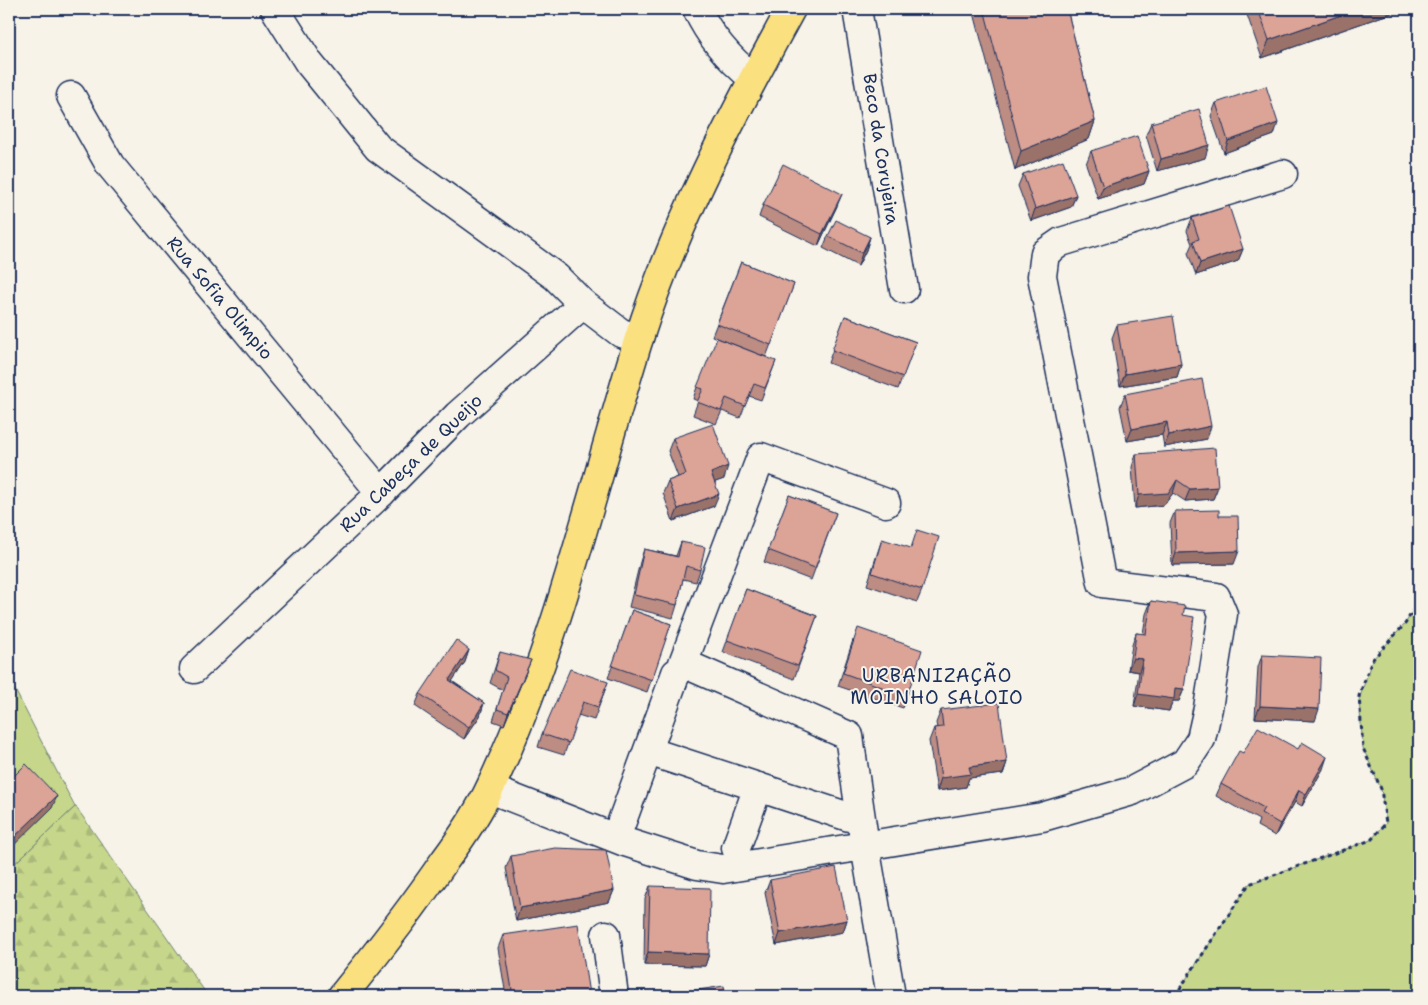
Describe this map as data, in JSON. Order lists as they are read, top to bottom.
{
  "streets": {
    "street": ["Beco da Corujeira", "Rua Sofia Olimpio", "Rua Cabeça de Queijo"]
  },
  "crossings": [
    ["Rua Sofia Olimpio", "Rua Cabeça de Queijo"]
  ],
  "districts": ["URBANIZAÇÃO MOINHO SALOIO"]
}
